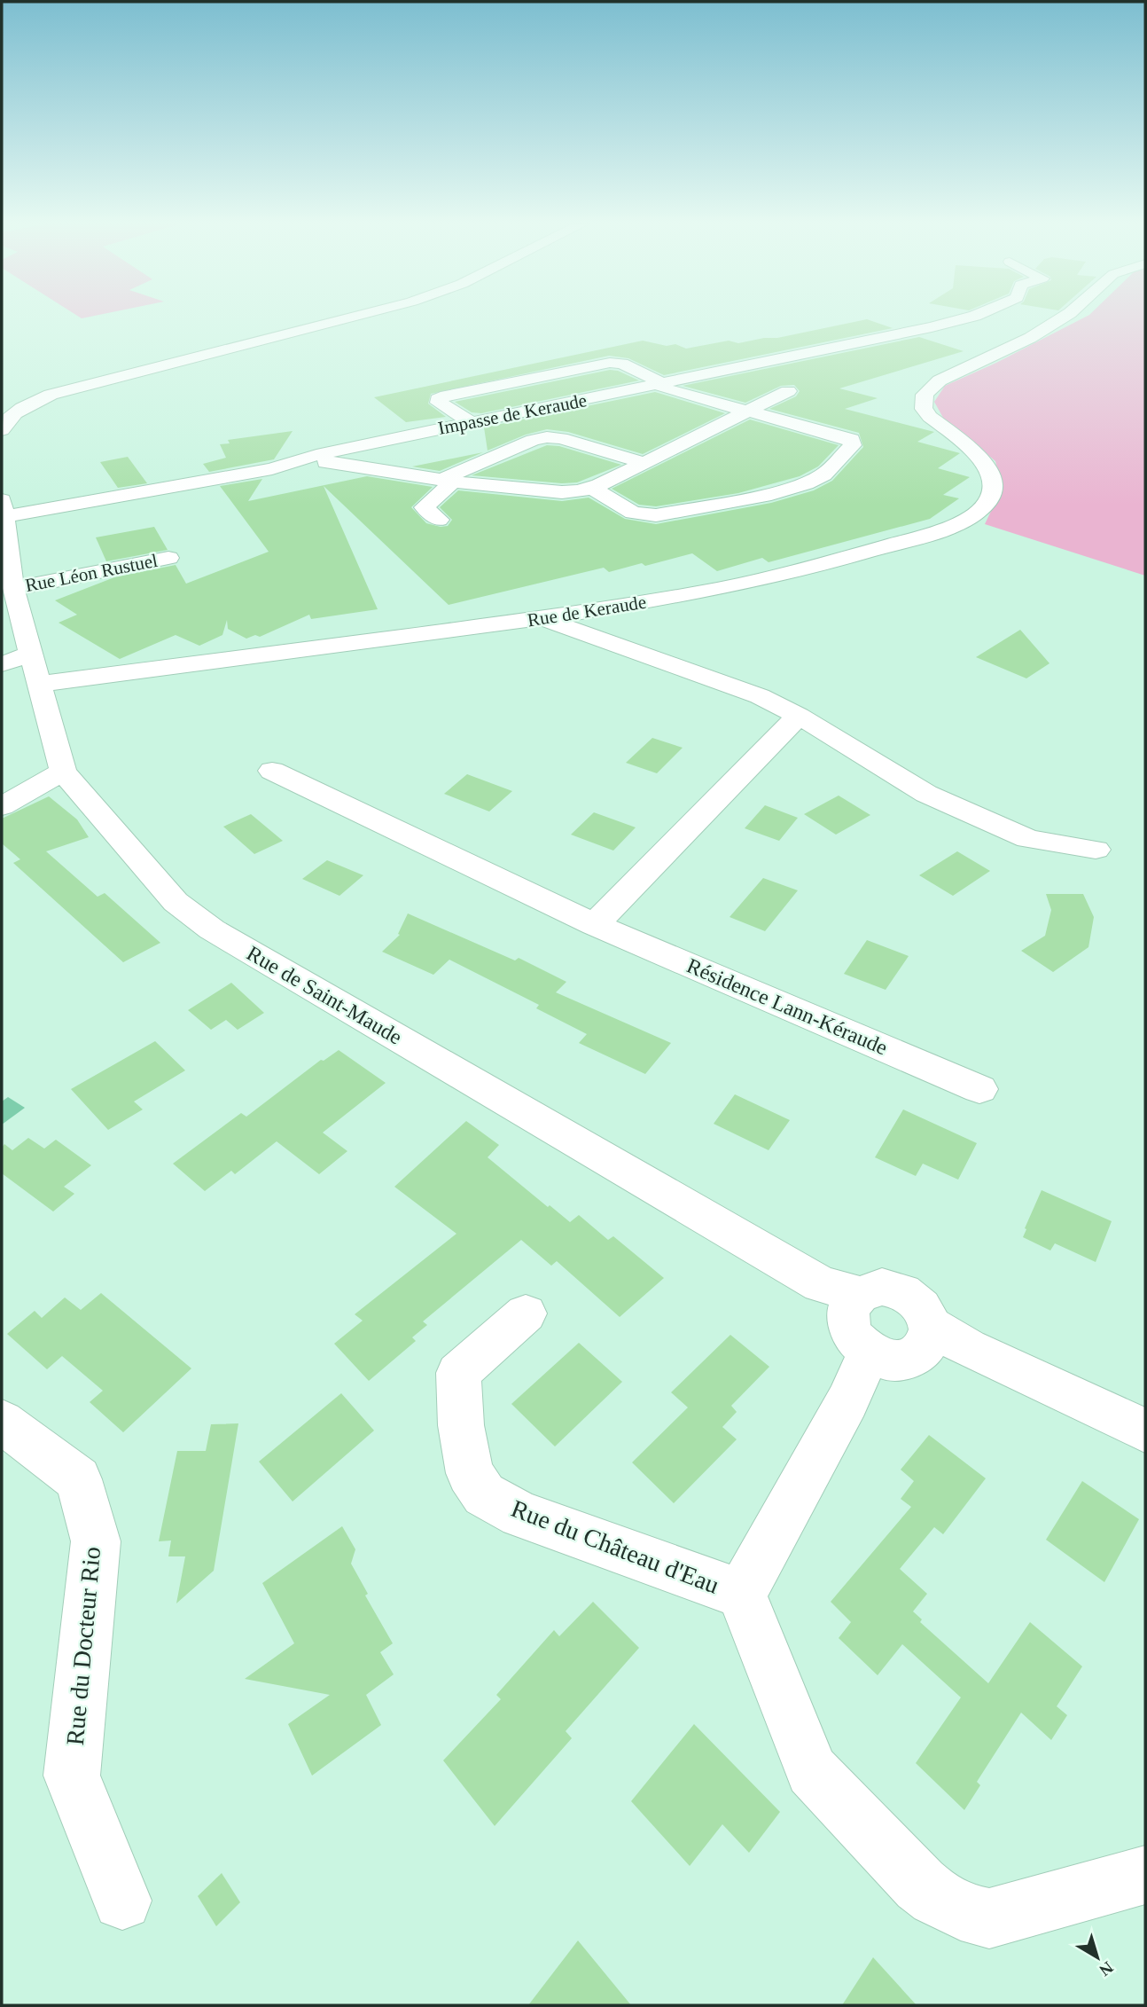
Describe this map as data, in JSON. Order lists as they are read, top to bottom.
{
  "streets": {
    "street": [
      "Impasse de Keraude",
      "Rue Léon Rustuel",
      "Rue de Keraude",
      "Rue de Saint-Maude",
      "Résidence Lann-Kéraude",
      "Rue du Château d'Eau",
      "Rue du Docteur Rio"
    ]
  },
  "crossings": [
    ["Impasse de Keraude", "Rue de Saint-Maude"],
    ["Rue Léon Rustuel", "Rue de Saint-Maude"],
    ["Rue de Keraude", "Rue de Saint-Maude"],
    ["Rue de Saint-Maude", "Rue du Château d'Eau"]
  ],
  "north": "bottom right"
}
